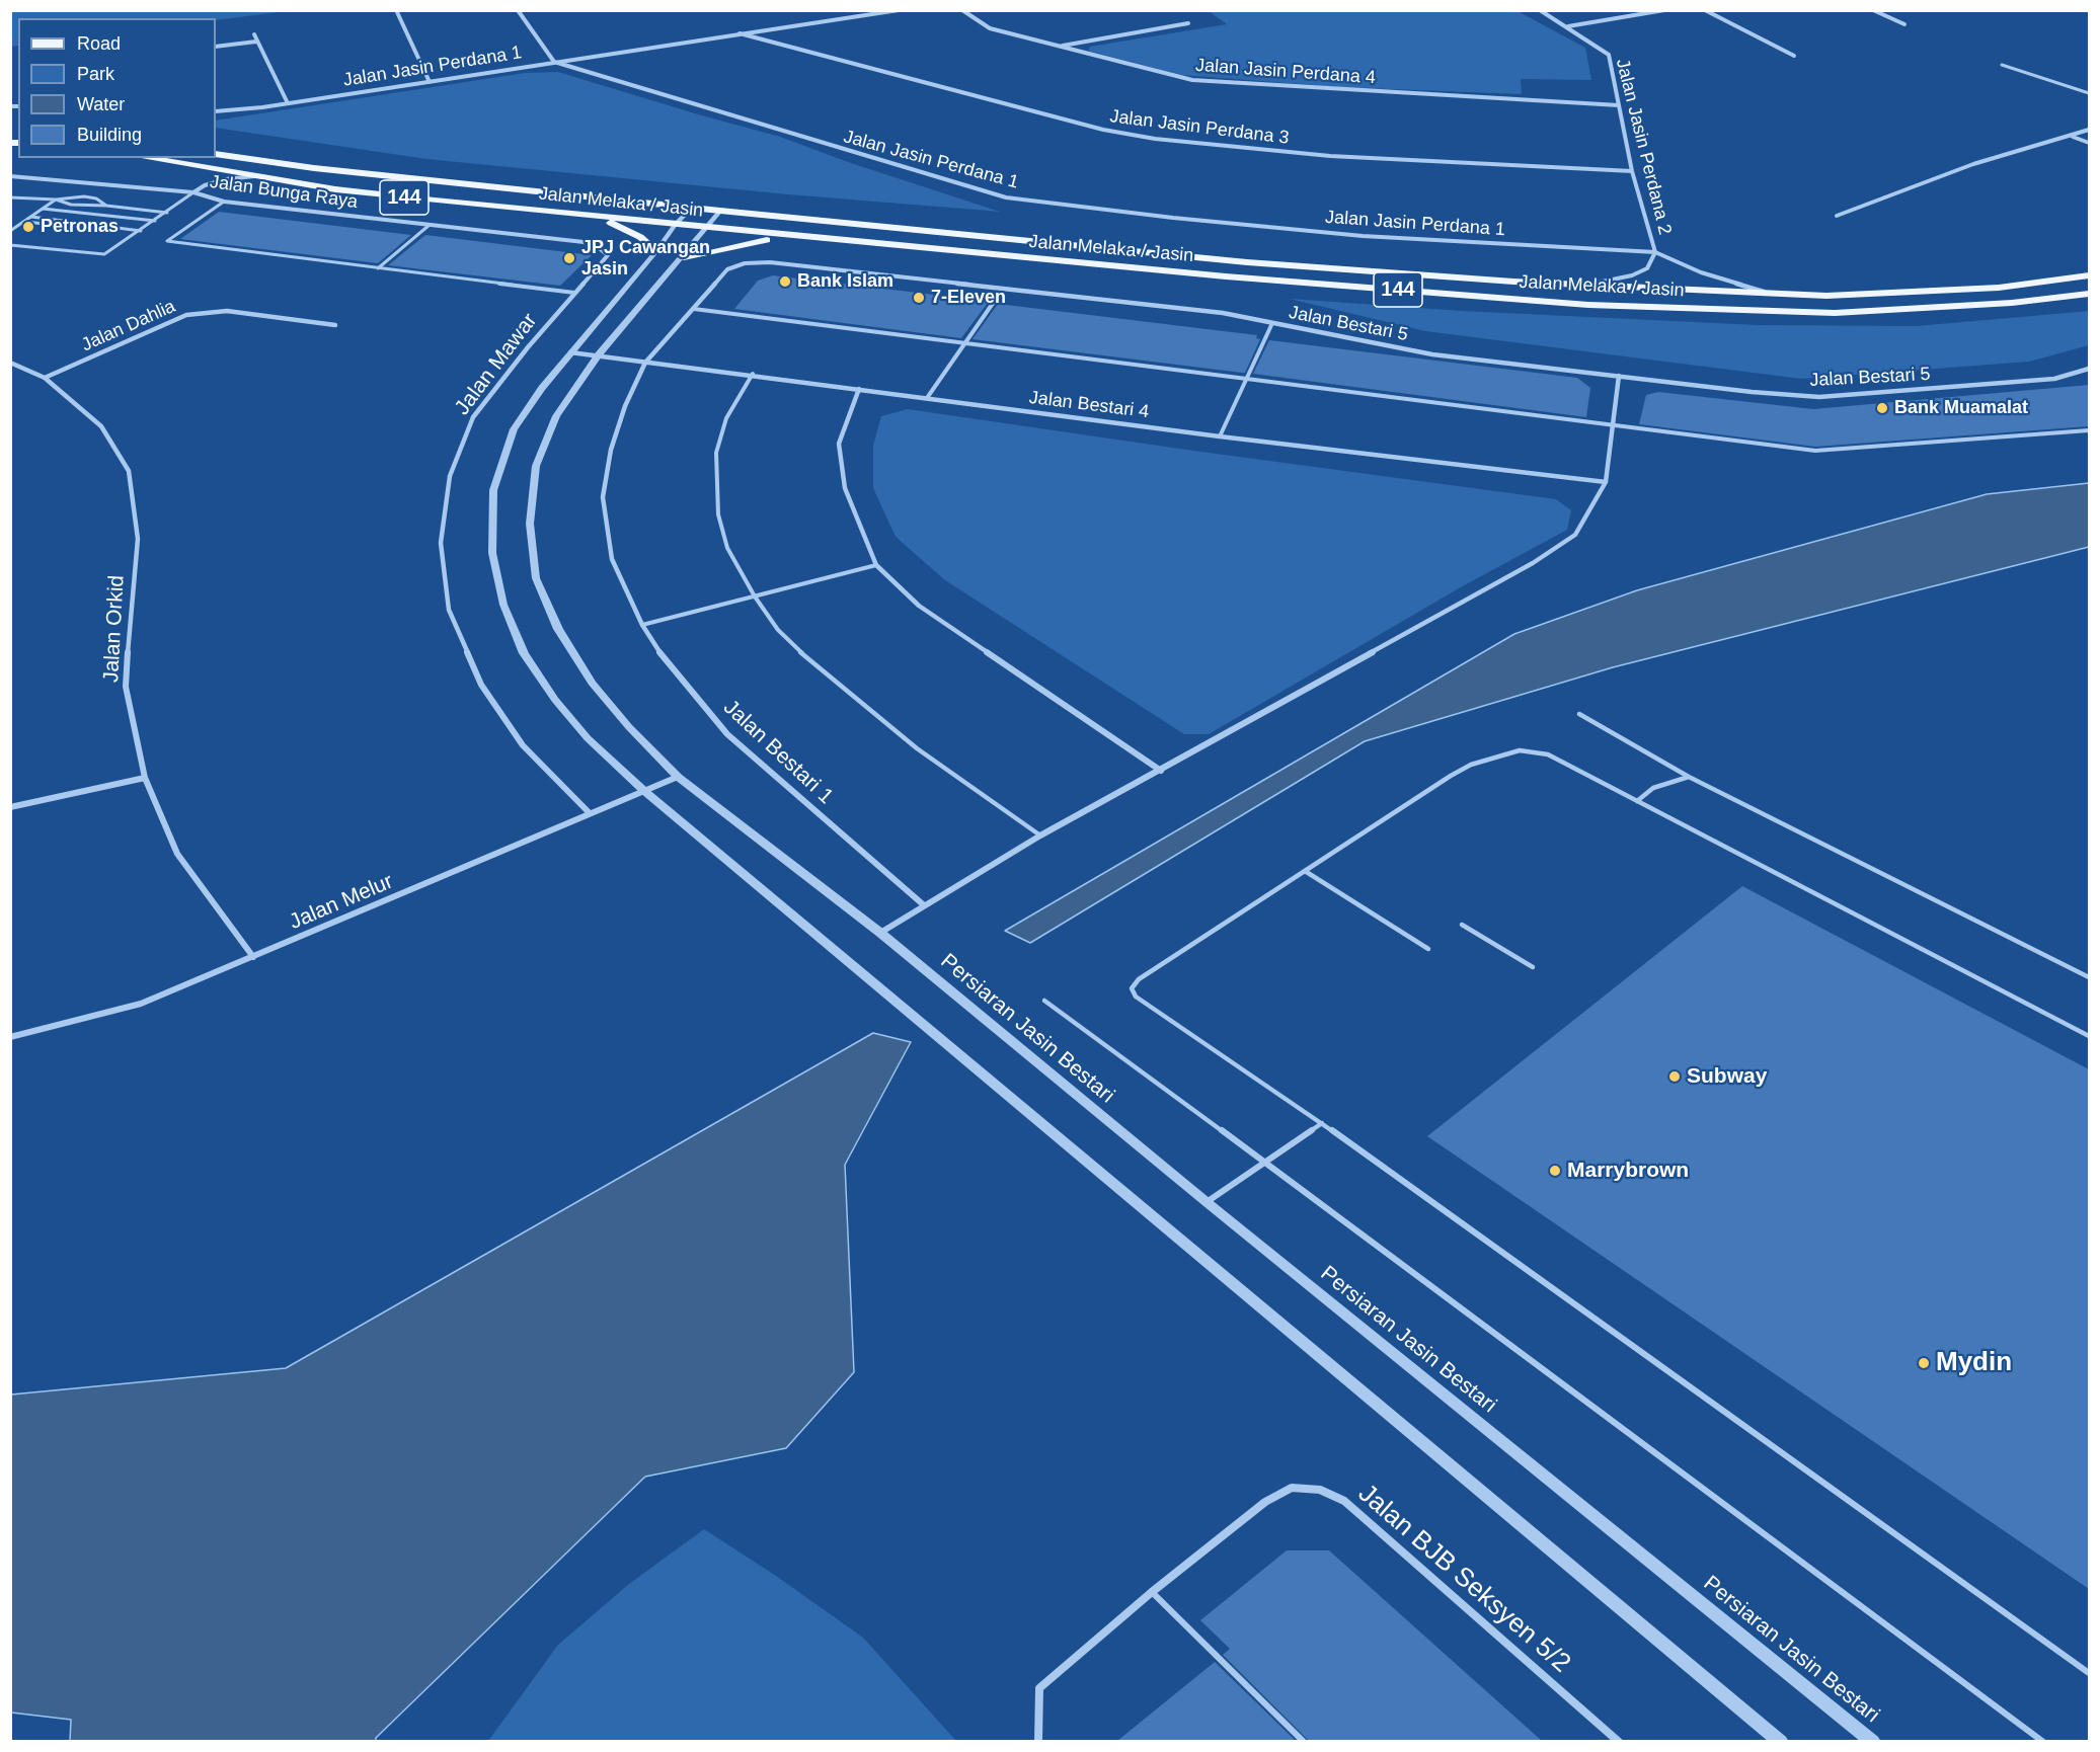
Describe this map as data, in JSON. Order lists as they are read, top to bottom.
{
  "streets": {
    "main road": ["144", "Jalan Melaka / Jasin"],
    "street": [
      "Jalan Jasin Perdana 1",
      "Jalan Jasin Perdana 4",
      "Jalan Jasin Perdana 3",
      "Jalan Jasin Perdana 2",
      "Jalan Bunga Raya",
      "Jalan Bestari 5",
      "Jalan Dahlia",
      "Jalan Mawar",
      "Jalan Bestari 4",
      "Jalan Orkid",
      "Jalan Bestari 1",
      "Jalan Melur",
      "Persiaran Jasin Bestari",
      "Jalan BJB Seksyen 5/2"
    ]
  },
  "crossings": [
    ["Jalan Jasin Perdana 1", "Jalan Jasin Perdana 2"],
    ["Jalan Jasin Perdana 4", "Jalan Jasin Perdana 2"],
    ["Jalan Jasin Perdana 3", "Jalan Jasin Perdana 2"],
    ["Jalan Bunga Raya", "Jalan Mawar"],
    ["Jalan Melaka / Jasin", "Persiaran Jasin Bestari"],
    ["Jalan Bestari 5", "Jalan Bestari 4"],
    ["Jalan Bestari 5", "Jalan Bestari 1"],
    ["Jalan Dahlia", "Jalan Orkid"],
    ["Jalan Mawar", "Jalan Melur"],
    ["Jalan Bestari 4", "Jalan Bestari 1"],
    ["Jalan Bestari 4", "Persiaran Jasin Bestari"],
    ["Jalan Orkid", "Jalan Melur"],
    ["Jalan Melur", "Persiaran Jasin Bestari"]
  ],
  "places": [
    "Petronas",
    "JPJ Cawangan Jasin",
    "Bank Islam",
    "7-Eleven",
    "Bank Muamalat",
    "Subway",
    "Marrybrown",
    "Mydin"
  ],
  "legend": [
    "Road",
    "Park",
    "Water",
    "Building"
  ]
}
